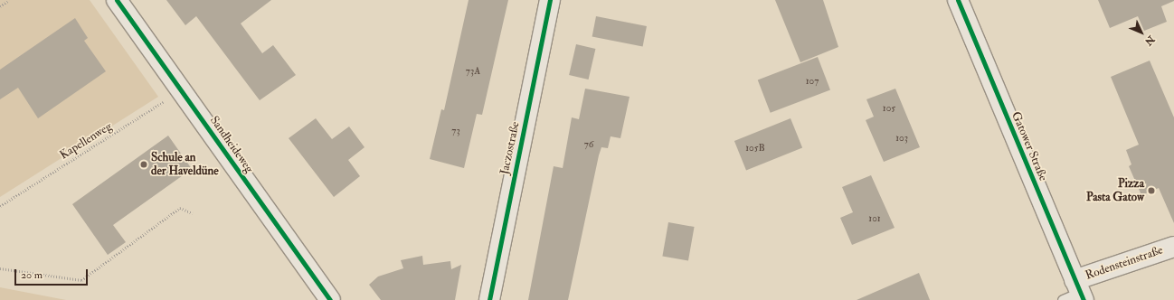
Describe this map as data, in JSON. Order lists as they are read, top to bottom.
{
  "streets": {
    "street": [
      "Sandheideweg",
      "Gatower Straße",
      "Jaczostraße",
      "Rodensteinstraße"
    ],
    "path": ["Kapellenweg"]
  },
  "crossings": [
    ["Kapellenweg", "Sandheideweg"],
    ["Gatower Straße", "Rodensteinstraße"]
  ],
  "places": ["Schule an der Haveldüne", "Pizza Pasta Gatow"],
  "house_numbers": [
    "73A",
    "107",
    "105",
    "73",
    "103",
    "76",
    "105B",
    "101"
  ],
  "scale_bar": "20 m",
  "north": "bottom right"
}
